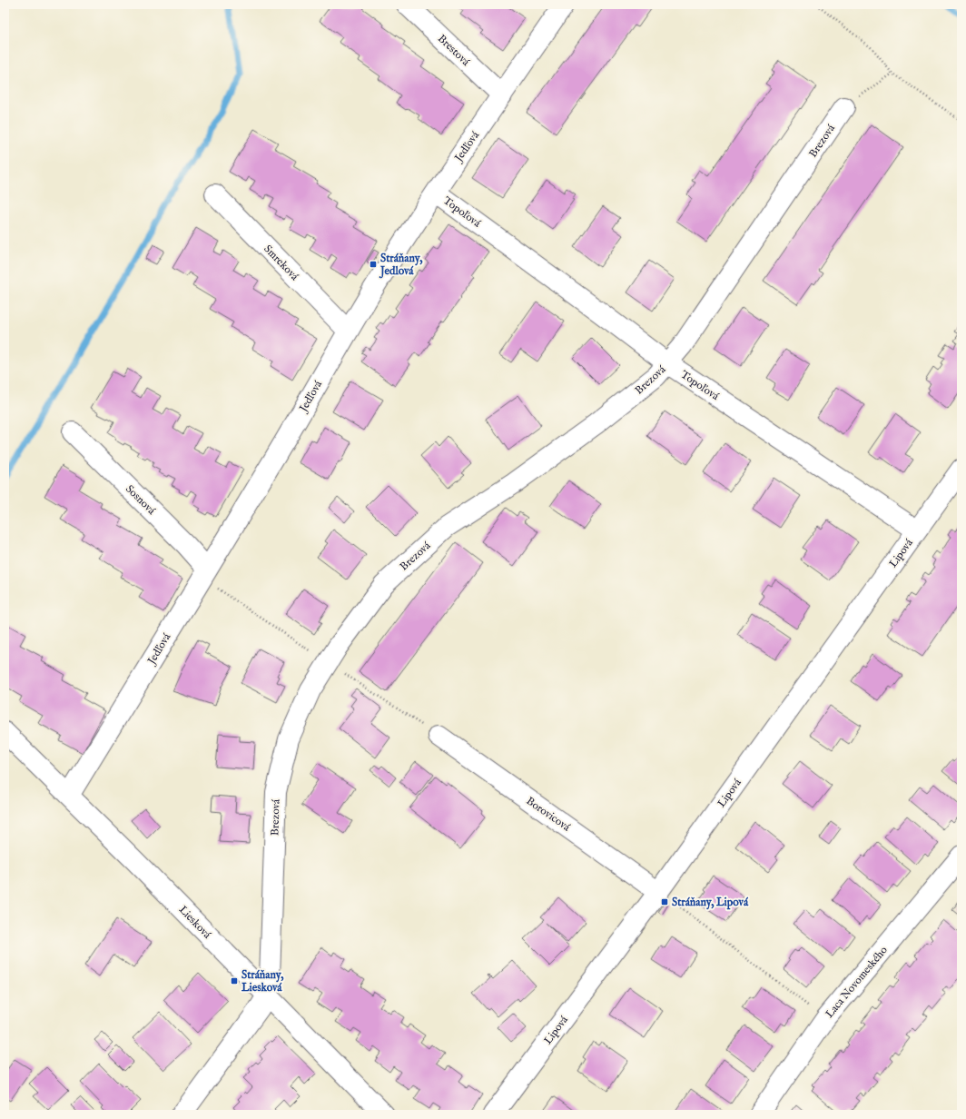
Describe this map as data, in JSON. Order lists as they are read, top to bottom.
{
  "streets": {
    "street": [
      "Brestová",
      "Brezová",
      "Jedľová",
      "Topoľová",
      "Smreková",
      "Sosnová",
      "Lipová",
      "Borovicová",
      "Liesková",
      "Laca Novomeského"
    ]
  },
  "crossings": [
    ["Brestová", "Jedľová"],
    ["Brezová", "Topoľová"],
    ["Brezová", "Liesková"],
    ["Jedľová", "Topoľová"],
    ["Jedľová", "Smreková"],
    ["Jedľová", "Sosnová"],
    ["Jedľová", "Liesková"],
    ["Topoľová", "Lipová"],
    ["Lipová", "Borovicová"]
  ],
  "places": {
    "transit": ["Stráňany, Jedlová", "Stráňany, Lipová", "Stráňany, Liesková"]
  }
}
